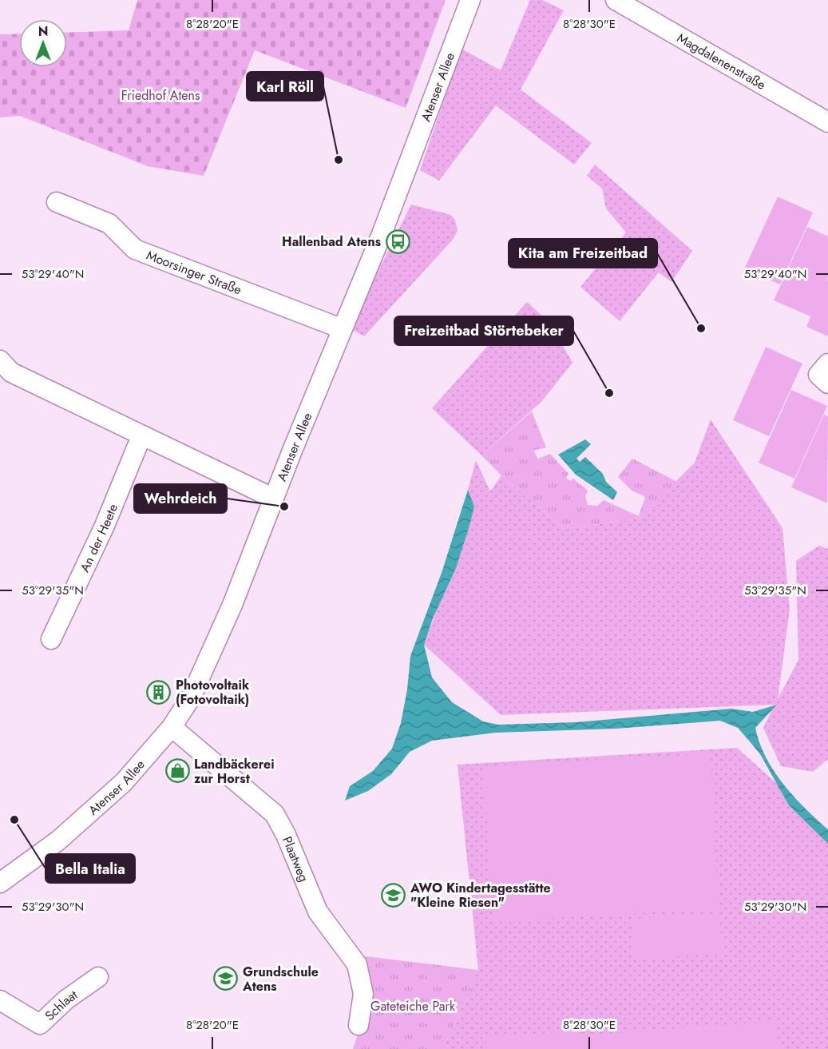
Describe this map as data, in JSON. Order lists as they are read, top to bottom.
{
  "streets": {
    "street": [
      "Magdalenenstraße",
      "Atenser Allee",
      "Moorsinger Straße",
      "An der Heete",
      "Plaatweg",
      "Schlaat"
    ]
  },
  "crossings": [
    ["Atenser Allee", "Moorsinger Straße"],
    ["Atenser Allee", "Plaatweg"]
  ],
  "parks": ["Friedhof Atens", "Gateteiche Park"],
  "places": {
    "other": [
      "Karl Röll",
      "Kita am Freizeitbad",
      "Freizeitbad Störtebeker",
      "Wehrdeich",
      "Bella Italia"
    ],
    "bus stop": ["Hallenbad Atens"],
    "building": ["Photovoltaik (Fotovoltaik)"],
    "shop": ["Landbäckerei zur Horst"],
    "school or university": ["AWO Kindertagesstätte \"Kleine Riesen\"", "Grundschule Atens"]
  },
  "north": "top",
  "coordinates": [
    "8°28'20\"E",
    "8°28'30\"E",
    "53°29'40\"N",
    "53°29'35\"N",
    "53°29'30\"N"
  ]
}
